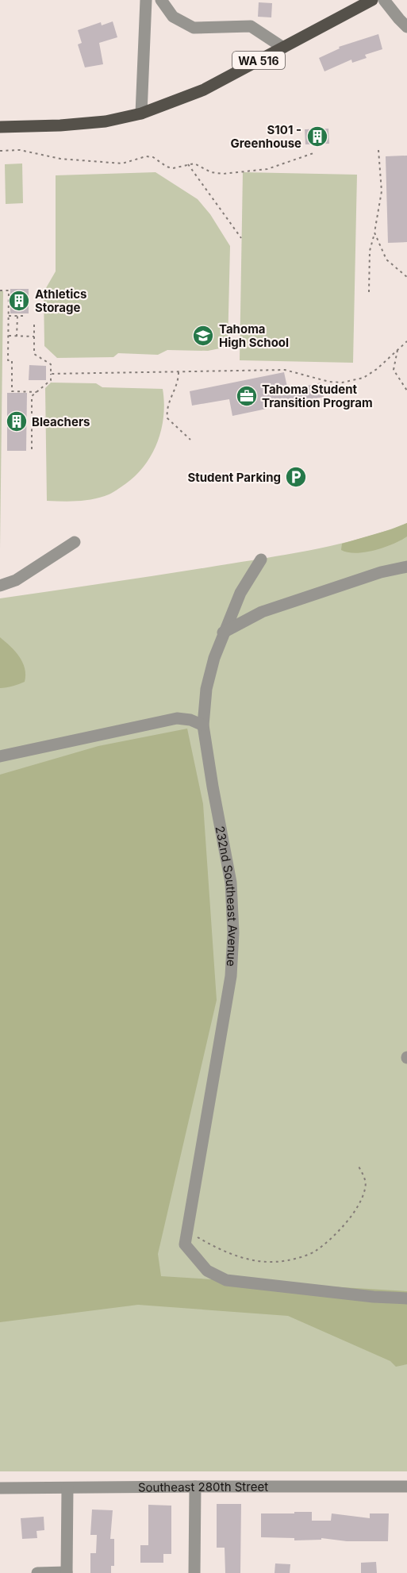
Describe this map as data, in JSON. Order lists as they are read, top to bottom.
{
  "streets": {
    "main road": ["WA 516"],
    "street": ["232nd Southeast Avenue", "Southeast 280th Street"]
  },
  "places": {
    "building": ["S101 - Greenhouse", "Athletics Storage", "Bleachers"],
    "school or university": ["Tahoma High School"],
    "office": ["Tahoma Student Transition Program"],
    "parking": ["Student Parking"]
  }
}
